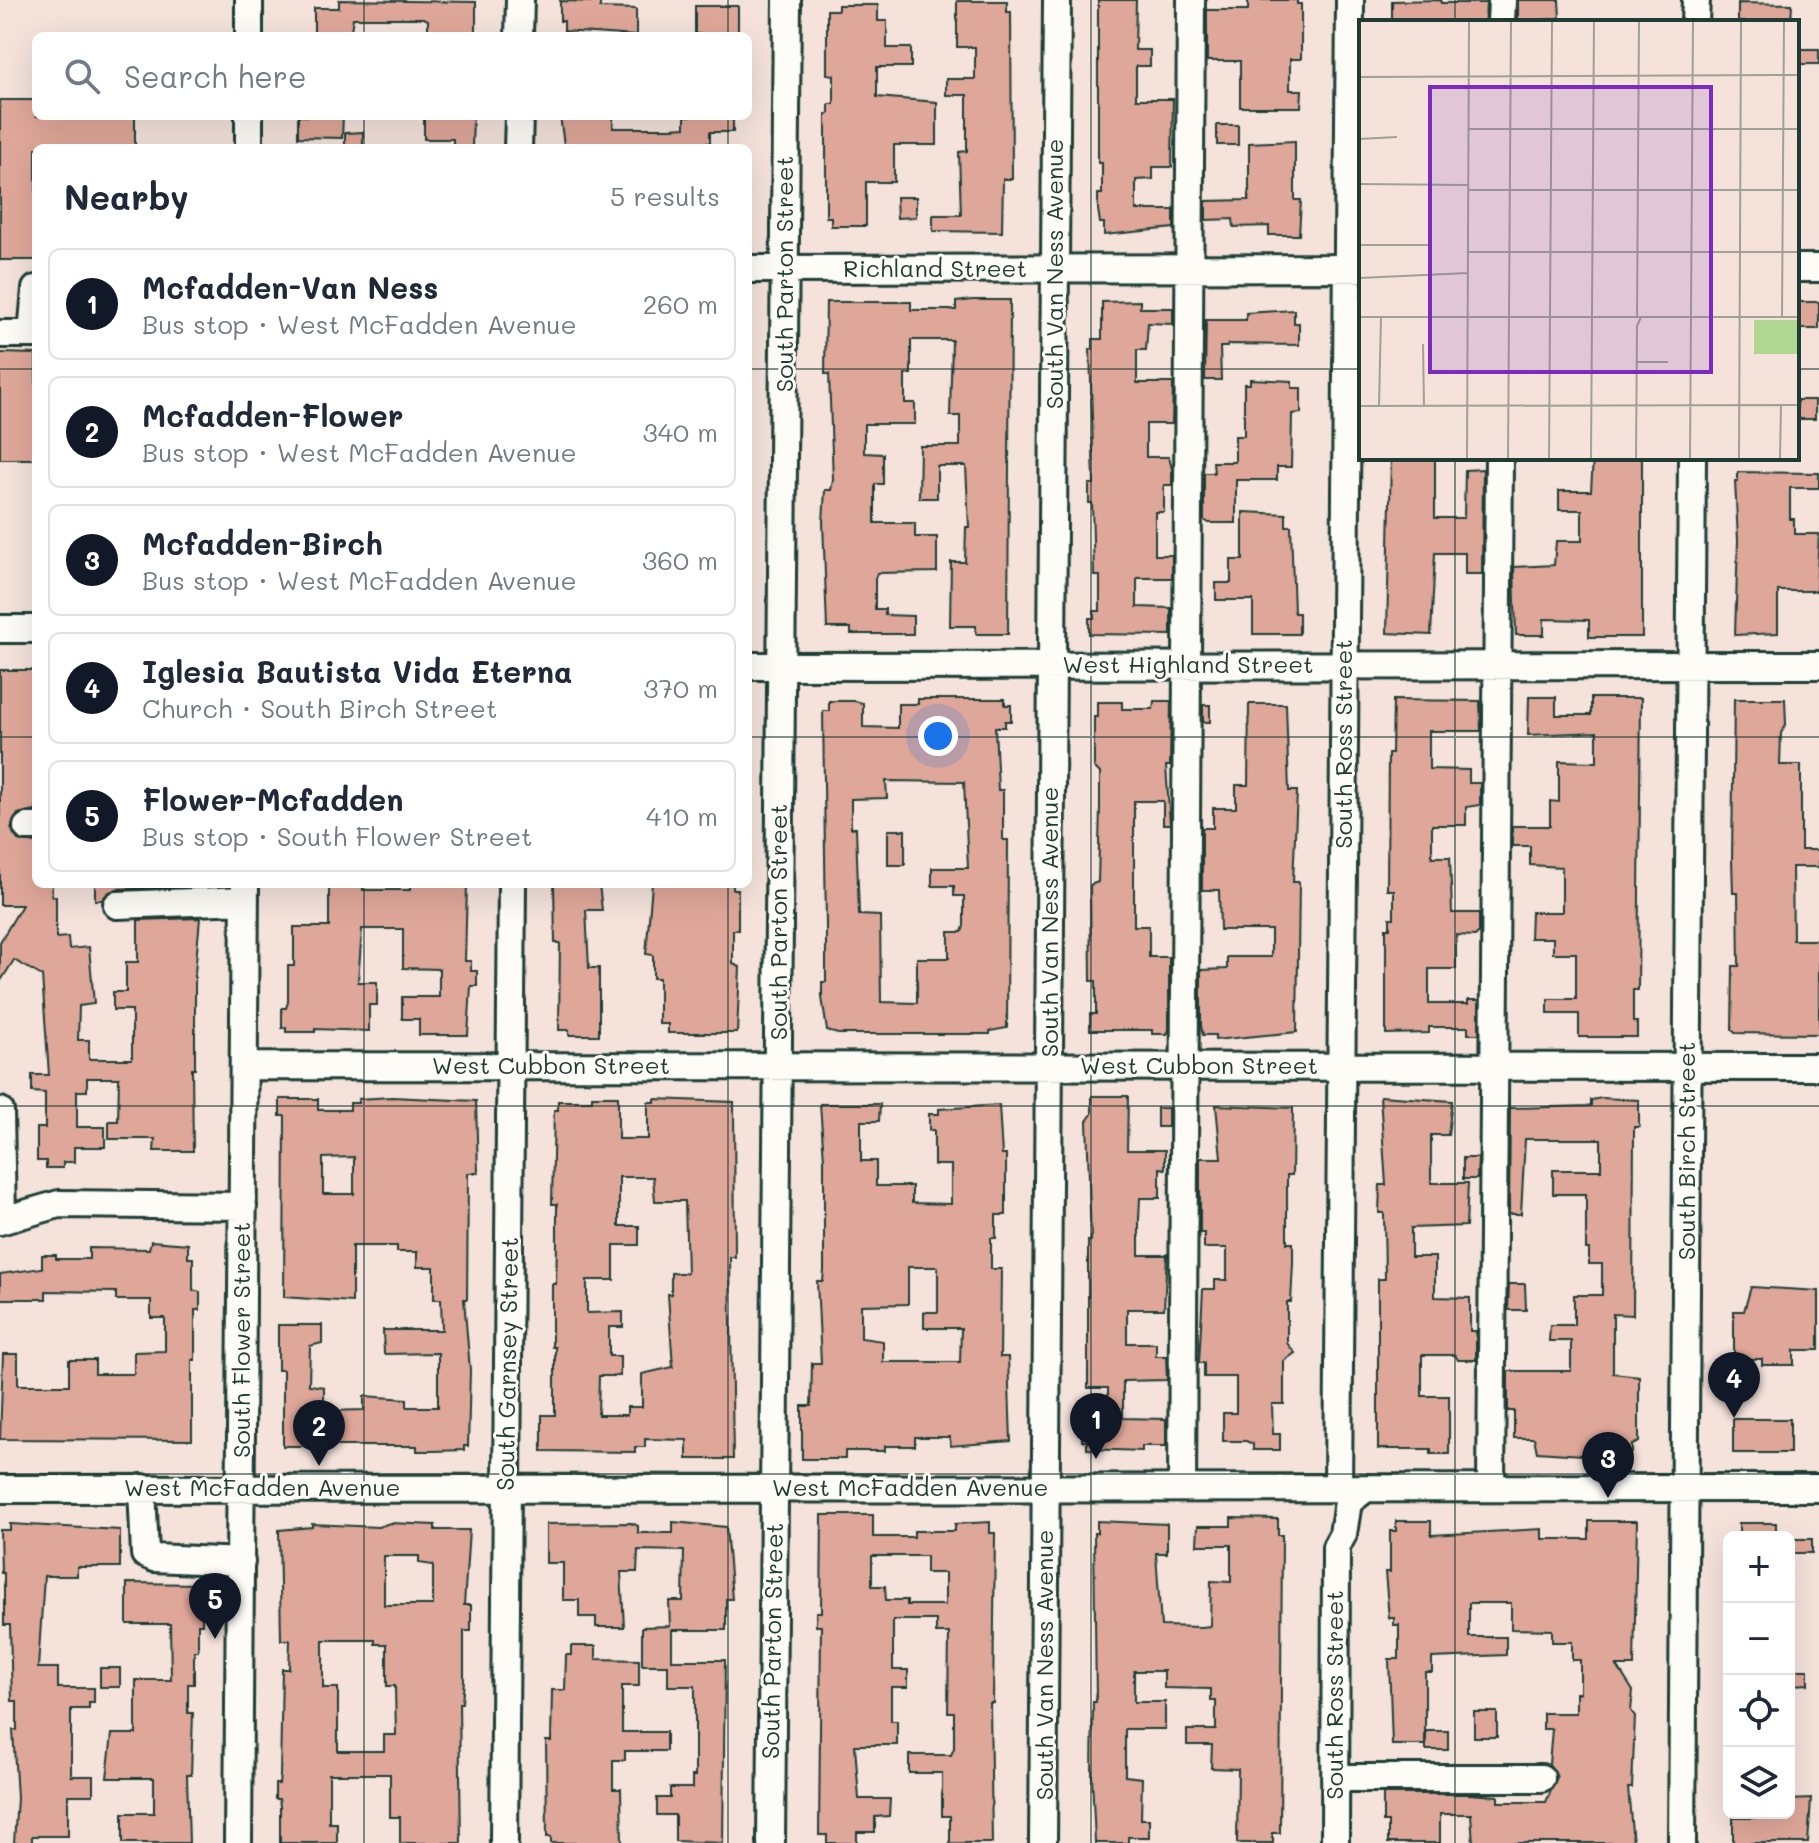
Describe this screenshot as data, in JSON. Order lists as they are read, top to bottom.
{
  "streets": {
    "street": [
      "Richland Street",
      "South Parton Street",
      "South Van Ness Avenue",
      "West Highland Street",
      "South Ross Street",
      "West Cubbon Street",
      "South Birch Street",
      "South Flower Street",
      "South Garnsey Street",
      "West McFadden Avenue"
    ]
  },
  "crossings": [
    ["Richland Street", "South Parton Street"],
    ["Richland Street", "South Van Ness Avenue"],
    ["Richland Street", "South Ross Street"],
    ["South Parton Street", "West Highland Street"],
    ["South Parton Street", "West Cubbon Street"],
    ["South Parton Street", "West McFadden Avenue"],
    ["South Van Ness Avenue", "West Highland Street"],
    ["South Van Ness Avenue", "West Cubbon Street"],
    ["South Van Ness Avenue", "West McFadden Avenue"],
    ["West Highland Street", "South Ross Street"],
    ["West Highland Street", "South Birch Street"],
    ["South Ross Street", "West Cubbon Street"],
    ["South Ross Street", "West McFadden Avenue"],
    ["West Cubbon Street", "South Birch Street"],
    ["West Cubbon Street", "South Flower Street"],
    ["West Cubbon Street", "South Garnsey Street"],
    ["South Birch Street", "West McFadden Avenue"],
    ["South Flower Street", "West McFadden Avenue"],
    ["South Garnsey Street", "West McFadden Avenue"]
  ],
  "page": {
    "search": "Search here",
    "heading": ["Nearby", "5 results"],
    "list": [
      {
        "mark": "1",
        "name": "Mcfadden-Van Ness",
        "note": "Bus stop · West McFadden Avenue",
        "value": "260 m"
      },
      {
        "mark": "2",
        "name": "Mcfadden-Flower",
        "note": "Bus stop · West McFadden Avenue",
        "value": "340 m"
      },
      {
        "mark": "3",
        "name": "Mcfadden-Birch",
        "note": "Bus stop · West McFadden Avenue",
        "value": "360 m"
      },
      {
        "mark": "4",
        "name": "Iglesia Bautista Vida Eterna",
        "note": "Church · South Birch Street",
        "value": "370 m"
      },
      {
        "mark": "5",
        "name": "Flower-Mcfadden",
        "note": "Bus stop · South Flower Street",
        "value": "410 m"
      }
    ],
    "pins": [
      "4",
      "1",
      "2",
      "3",
      "5"
    ],
    "map_buttons": ["+", "−"]
  }
}
